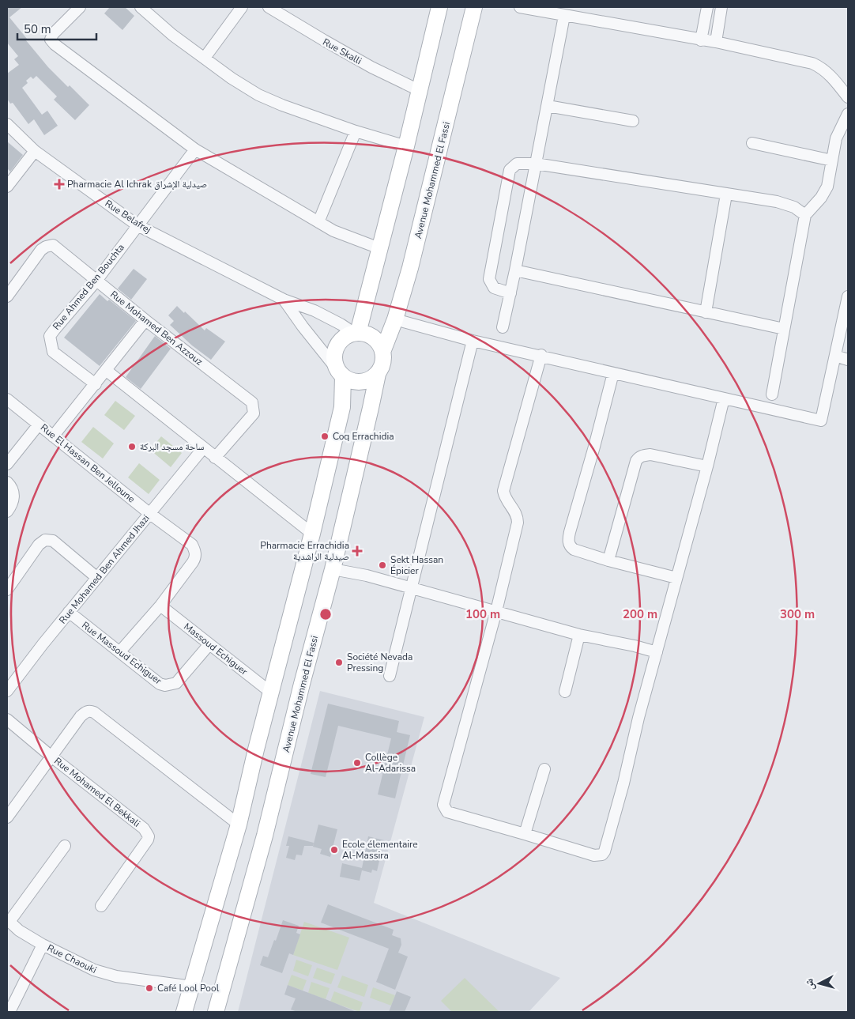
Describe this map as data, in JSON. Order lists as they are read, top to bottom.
{
  "streets": {
    "main road": ["Avenue Mohammed El Fassi"],
    "street": [
      "Rue Skalli",
      "Rue Belafrej",
      "Rue Ahmed Ben Bouchta",
      "Rue Mohamed Ben Azzouz",
      "Rue El Hassan Ben Jelloune",
      "Rue Mohamed Ben Ahmed Jhazi",
      "Massoud Echiguer",
      "Rue Massoud Echiguer",
      "Rue Mohamed El Bekkali",
      "Rue Chaouki"
    ]
  },
  "crossings": [
    ["Avenue Mohammed El Fassi", "Rue Belafrej"],
    ["Rue Belafrej", "Rue Ahmed Ben Bouchta"],
    ["Rue Ahmed Ben Bouchta", "Rue Mohamed Ben Azzouz"],
    ["Rue El Hassan Ben Jelloune", "Rue Mohamed Ben Ahmed Jhazi"],
    ["Rue El Hassan Ben Jelloune", "Massoud Echiguer"],
    ["Rue Mohamed Ben Ahmed Jhazi", "Rue Massoud Echiguer"],
    ["Massoud Echiguer", "Rue Massoud Echiguer"]
  ],
  "places": {
    "health": ["Pharmacie Al Ichrak صيدلية الإشراق", "Pharmacie Errachidia صيدلية الراشدية"],
    "other": [
      "Coq Errachidia",
      "ساحة مسجد البركة",
      "Sekt Hassan Épicier",
      "Société Nevada Pressing",
      "Collège Al-Adarissa",
      "Ecole élementaire Al-Massira",
      "Café Lool Pool"
    ]
  },
  "scale_bar": "50 m",
  "north": "left",
  "rings": ["100 m", "200 m", "300 m"]
}
